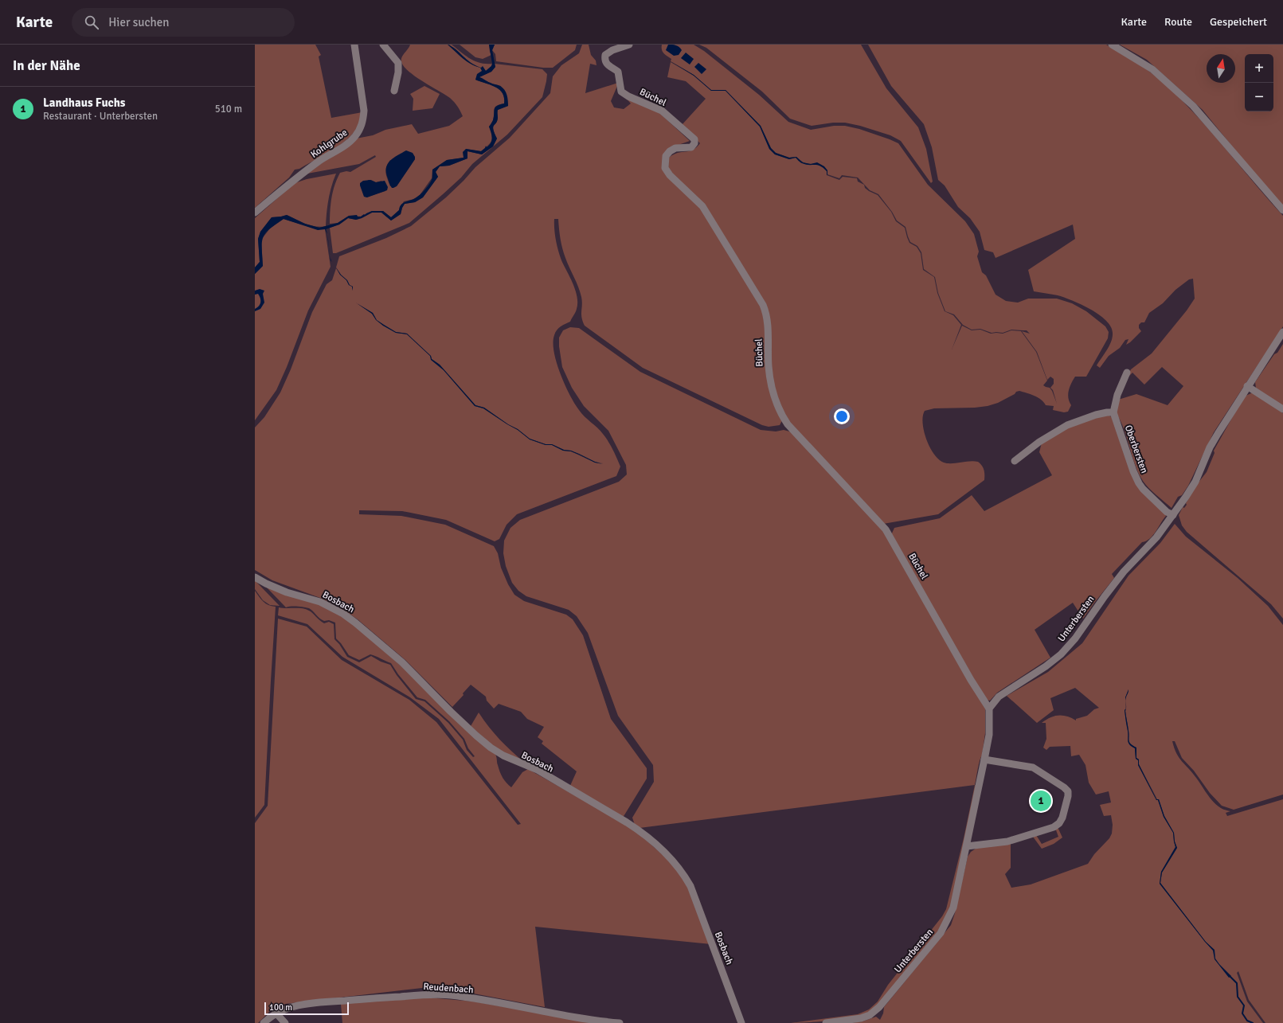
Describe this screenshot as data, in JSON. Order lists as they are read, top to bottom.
{
  "streets": {
    "street": [
      "Büchel",
      "Kohlgrube",
      "Oberbersten",
      "Bosbach",
      "Unterbersten",
      "Reudenbach"
    ]
  },
  "crossings": [
    ["Büchel", "Unterbersten"],
    ["Oberbersten", "Unterbersten"]
  ],
  "scale_bar": "100 m",
  "north": "top",
  "page": {
    "header": "Karte",
    "search": "Hier suchen",
    "nav": ["Karte", "Route", "Gespeichert"],
    "heading": "In der Nähe",
    "map_buttons": ["+", "−"],
    "list": [
      {
        "mark": "1",
        "name": "Landhaus Fuchs",
        "note": "Restaurant · Unterbersten",
        "value": "510 m"
      }
    ],
    "pins": "1",
    "scale": "100 m"
  }
}
